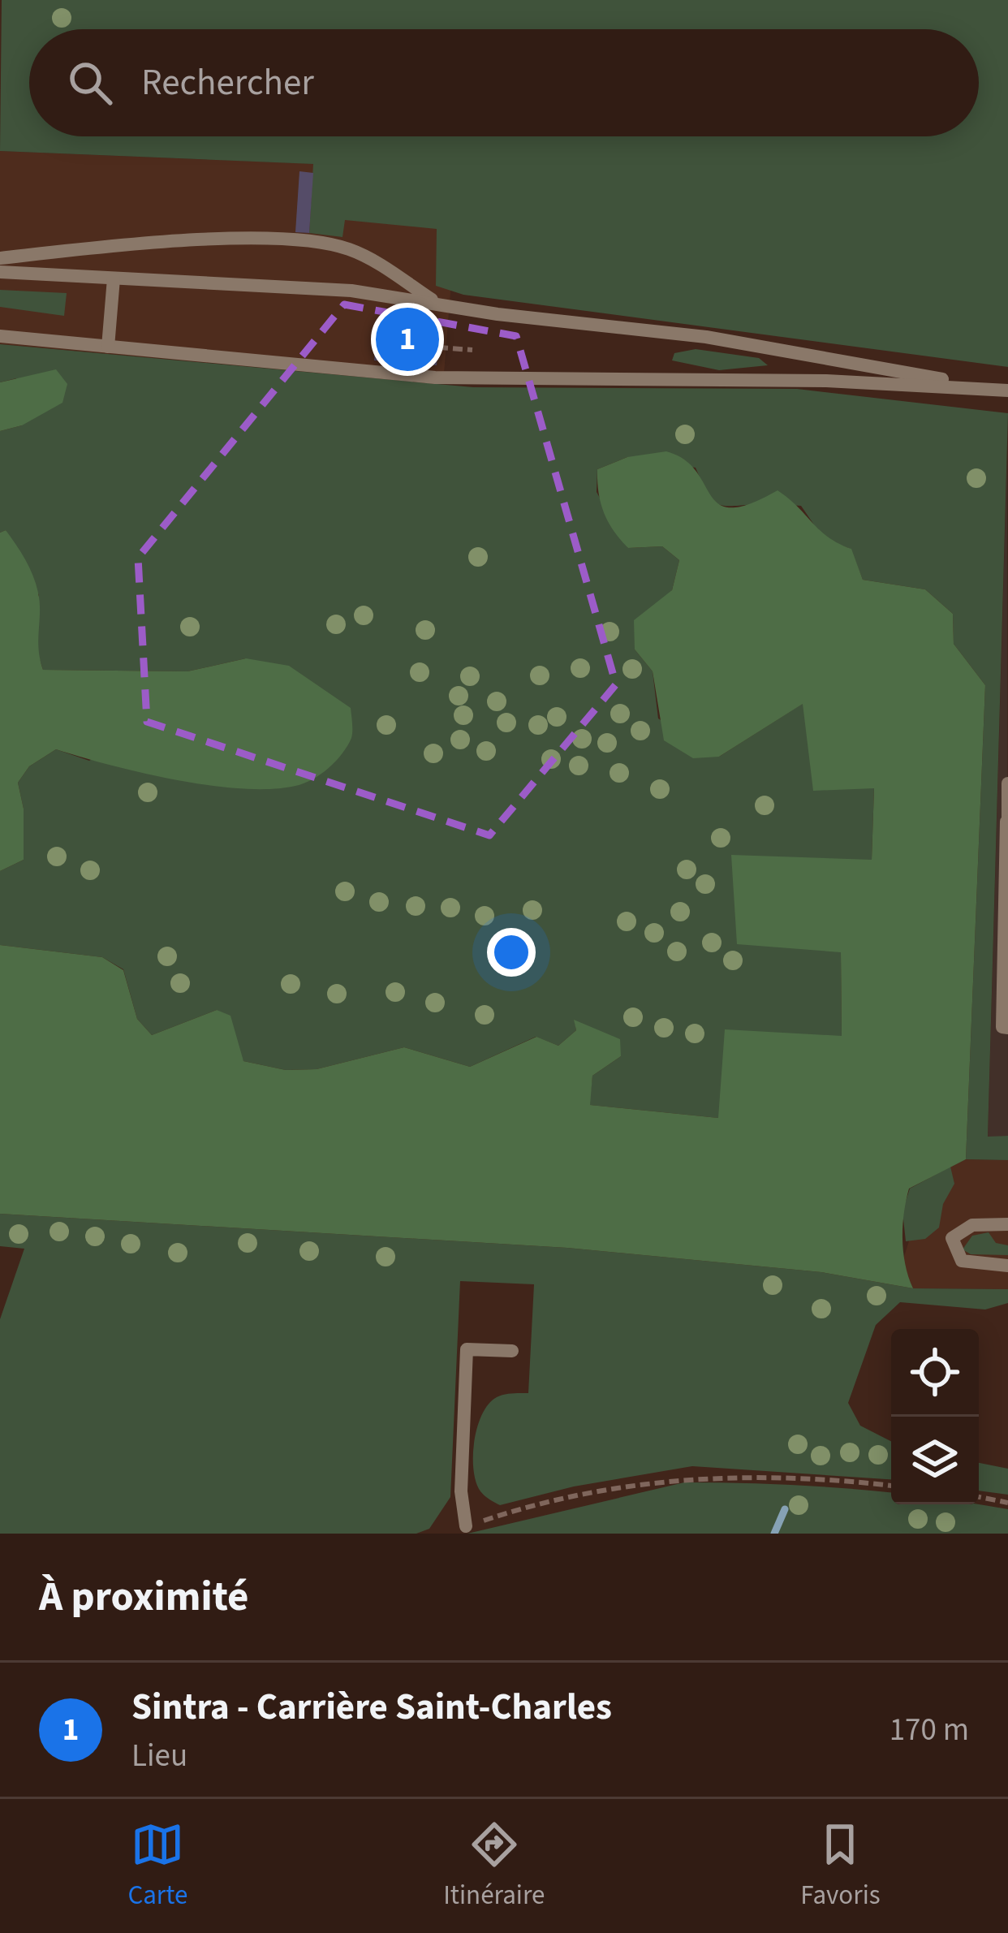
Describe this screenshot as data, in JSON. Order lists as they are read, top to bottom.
{
  "page": {
    "search": "Rechercher",
    "pins": "1",
    "heading": "À proximité",
    "list": [
      {
        "mark": "1",
        "name": "Sintra - Carrière Saint-Charles",
        "note": "Lieu",
        "value": "170 m"
      }
    ],
    "nav": ["Carte", "Itinéraire", "Favoris"]
  }
}
